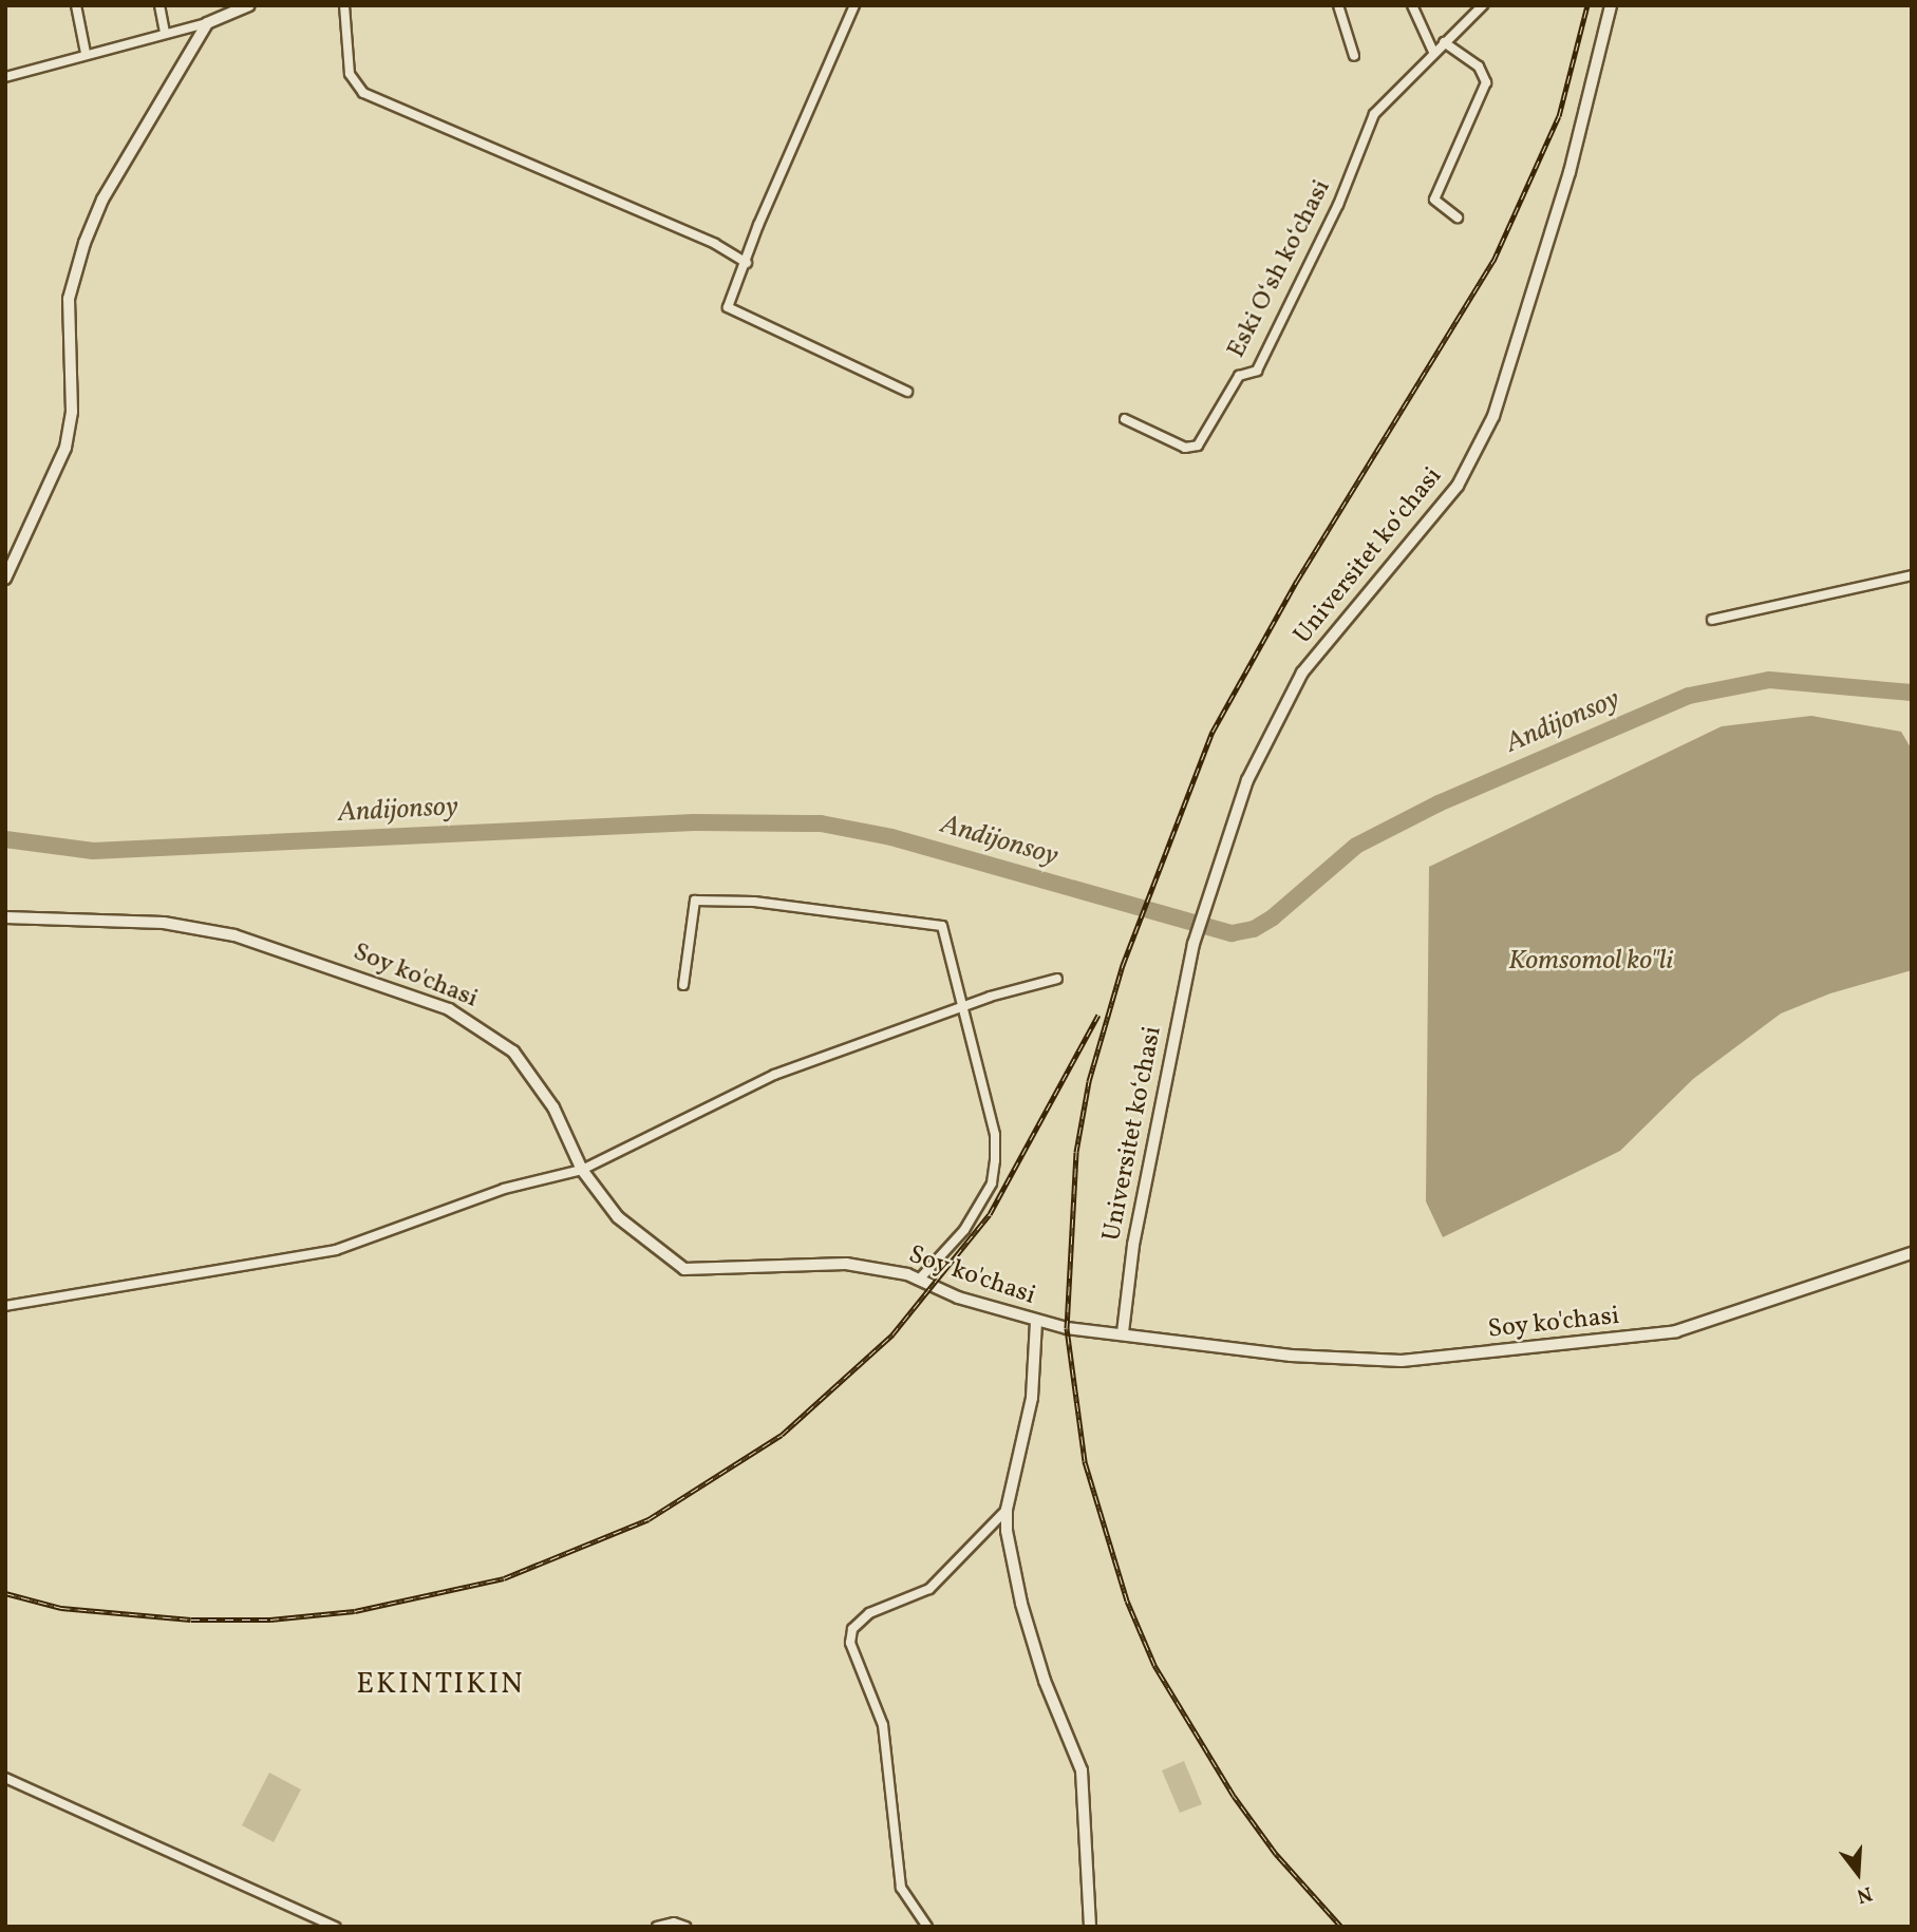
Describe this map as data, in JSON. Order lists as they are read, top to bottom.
{
  "streets": {
    "main road": ["Universitet kо‘chasi", "Soy ko'chasi"],
    "street": ["Eski Oʻsh koʻchasi"]
  },
  "crossings": [
    ["Universitet kо‘chasi", "Soy ko'chasi"]
  ],
  "districts": ["EKINTIKIN"],
  "water": ["Andijonsoy", "Komsomol ko\"li"],
  "north": "bottom"
}
